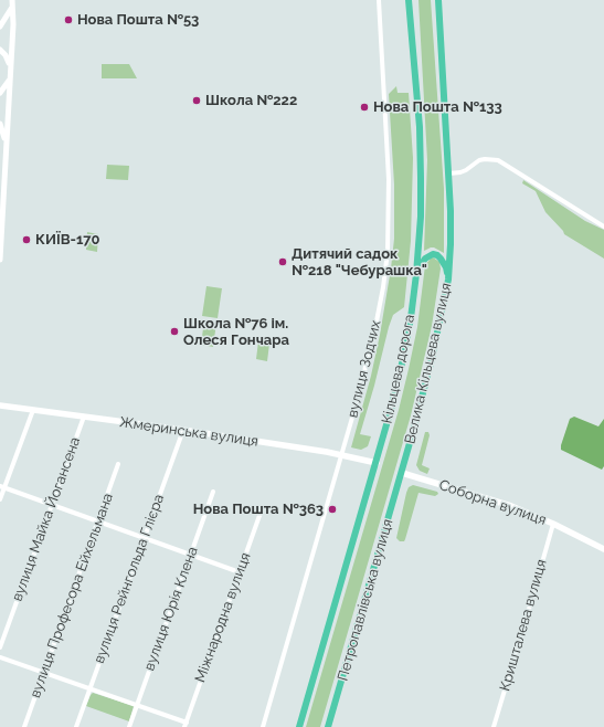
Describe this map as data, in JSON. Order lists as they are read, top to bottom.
{
  "streets": {
    "highway": ["Велика Кільцева вулиця", "Кільцева дорога", "Петропавлівська вулиця"],
    "main road": ["Жмеринська вулиця", "Соборна вулиця"],
    "street": [
      "вулиця Зодчих",
      "вулиця Майка Йогансена",
      "вулиця Рейнгольда Глієра",
      "вулиця Професора Ейхельмана",
      "вулиця Юрія Клена",
      "Міжнародна вулиця",
      "Кришталева вулиця"
    ]
  },
  "crossings": [
    ["Велика Кільцева вулиця", "Соборна вулиця"],
    ["Велика Кільцева вулиця", "Петропавлівська вулиця"],
    ["вулиця Зодчих", "Жмеринська вулиця"],
    ["Кільцева дорога", "Жмеринська вулиця"],
    ["Жмеринська вулиця", "вулиця Майка Йогансена"],
    ["Жмеринська вулиця", "вулиця Рейнгольда Глієра"],
    ["Соборна вулиця", "Петропавлівська вулиця"],
    ["Соборна вулиця", "Кришталева вулиця"]
  ],
  "places": [
    "Нова Пошта №53",
    "Школа №222",
    "Нова Пошта №133",
    "КИЇВ-170",
    "Дитячий садок №218 \"Чебурашка\"",
    "Школа №76 ім. Олеся Гончара",
    "Нова Пошта №363"
  ]
}
